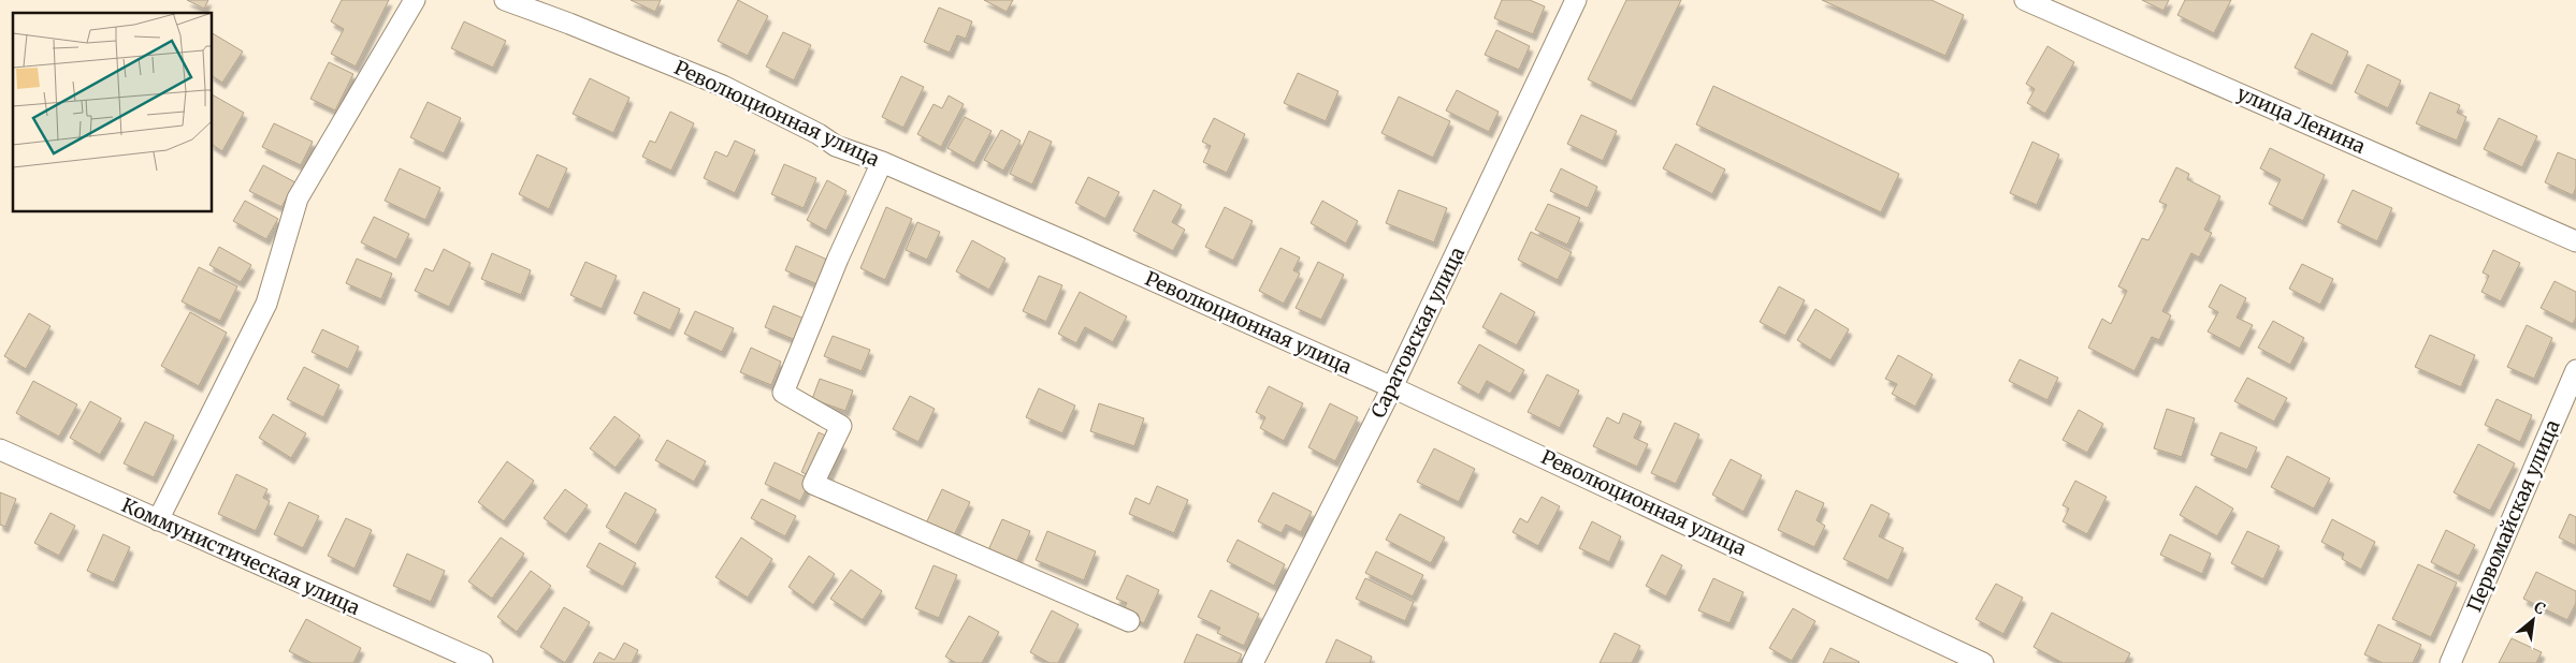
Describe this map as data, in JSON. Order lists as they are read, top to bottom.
{
  "streets": {
    "street": [
      "Революционная улица",
      "улица Ленина",
      "Саратовская улица",
      "Первомайская улица",
      "Коммунистическая улица"
    ]
  },
  "crossings": [
    ["Революционная улица", "Саратовская улица"]
  ],
  "north": "top right"
}
